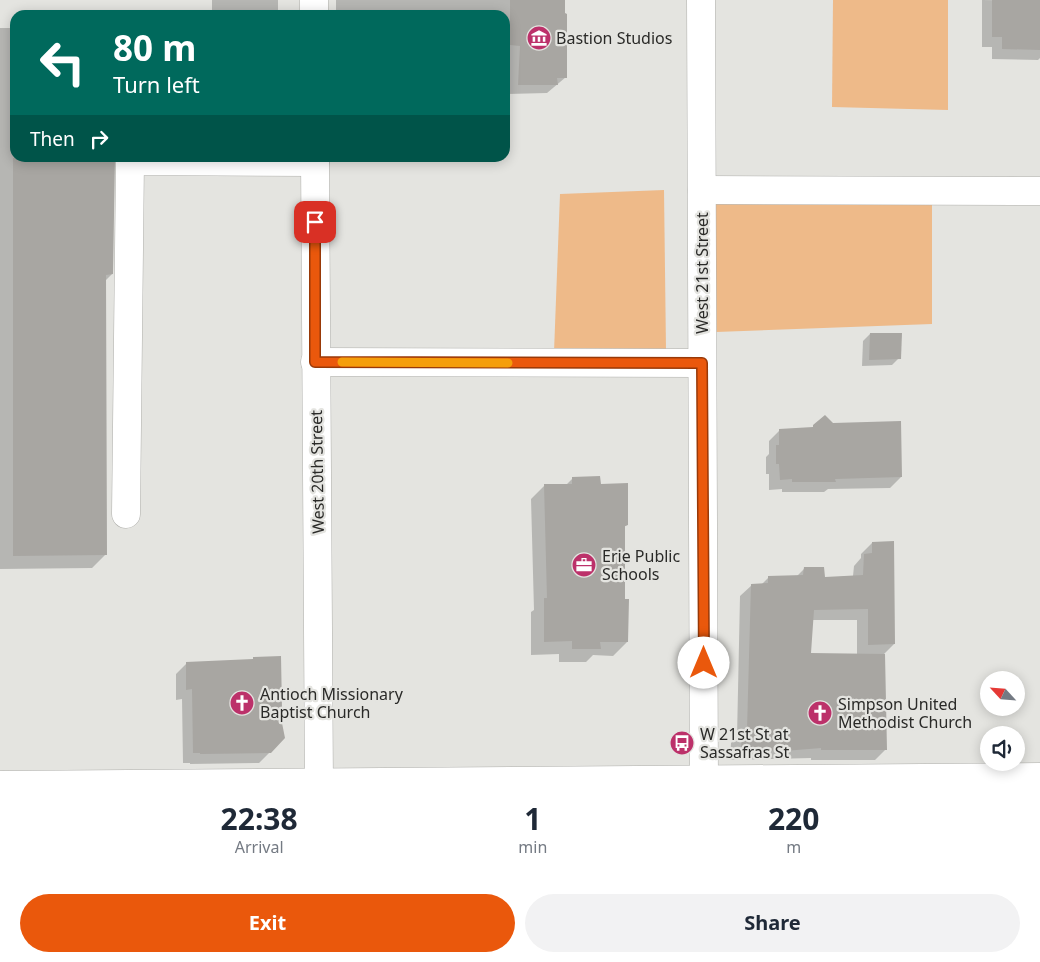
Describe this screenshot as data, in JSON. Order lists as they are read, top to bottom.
{
  "streets": {
    "street": ["West 21st Street", "West 20th Street"]
  },
  "places": {
    "museum": ["Bastion Studios"],
    "office": ["Erie Public Schools"],
    "church": ["Antioch Missionary Baptist Church", "Simpson United Methodist Church"],
    "bus stop": ["W 21st St at Sassafras St"]
  },
  "north": "top left",
  "page": {
    "turn": ["80 m", "Turn left"],
    "then": "Then",
    "eta": [
      "22:38",
      "Arrival",
      "1",
      "min",
      "220",
      "m"
    ],
    "buttons": ["Exit", "Share"]
  }
}
